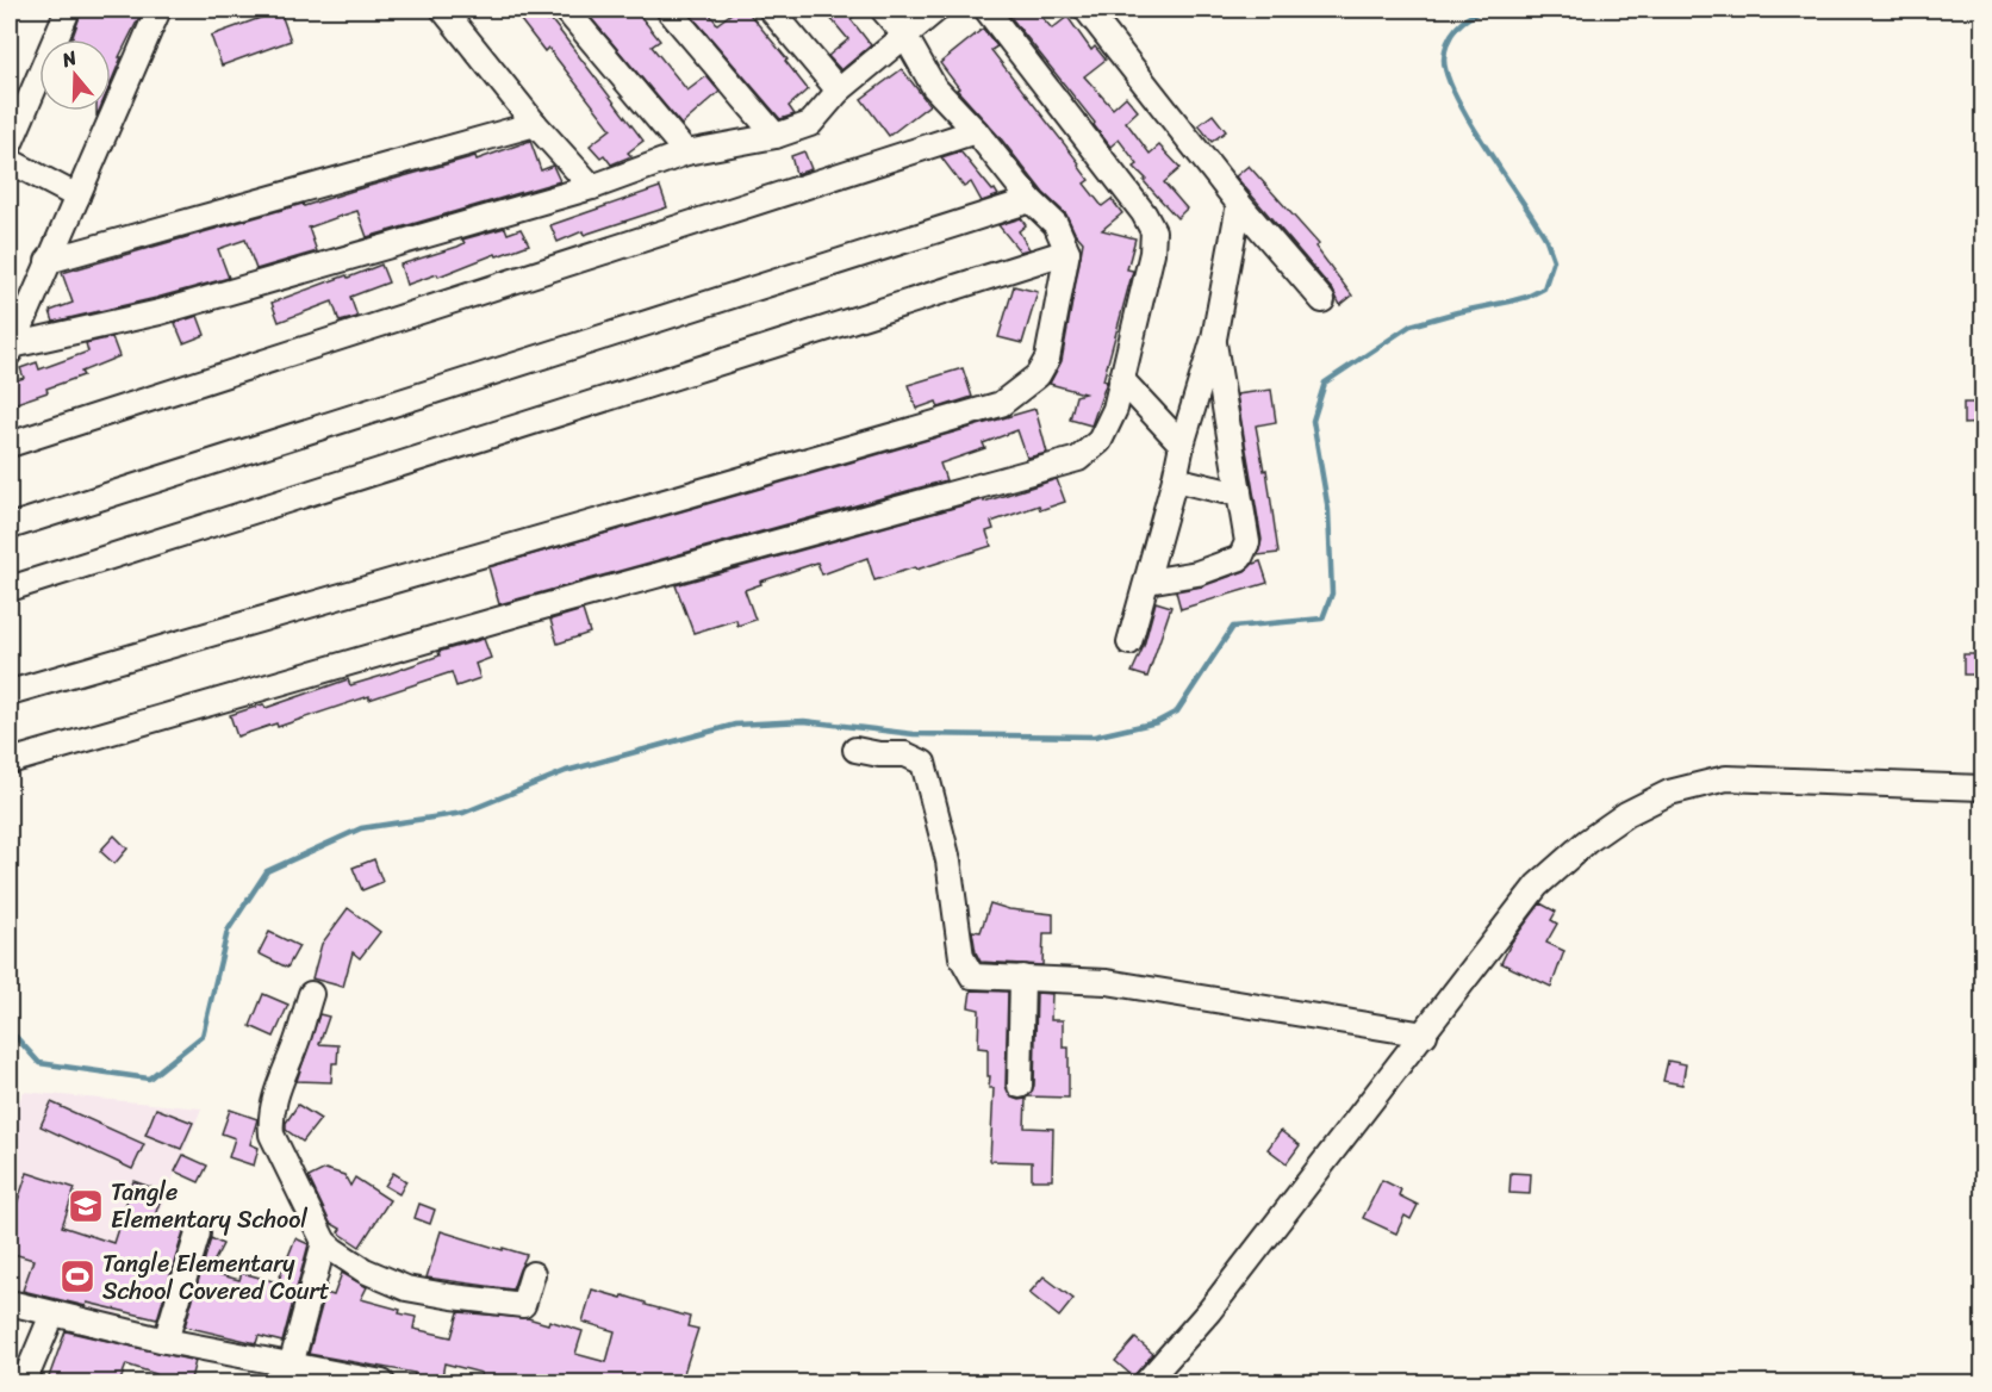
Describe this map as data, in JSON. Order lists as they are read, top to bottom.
{
  "places": {
    "school or university": ["Tangle Elementary School"],
    "sports": ["Tangle Elementary School Covered Court"]
  },
  "north": "top"
}
